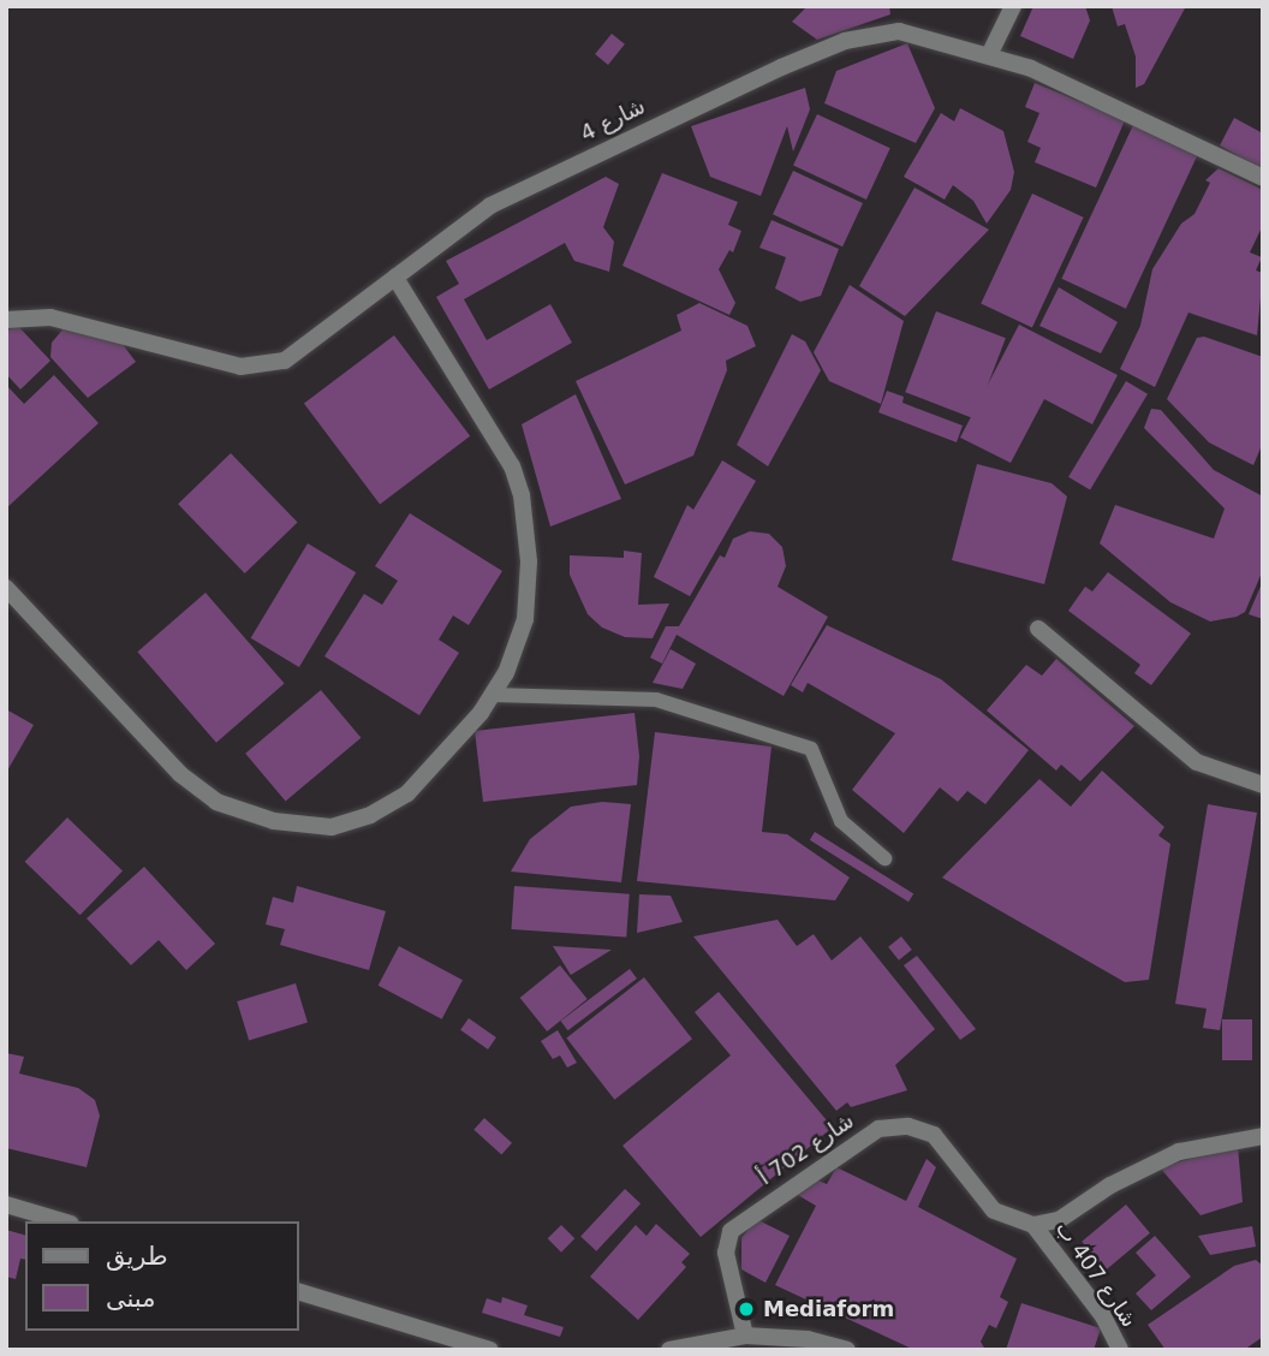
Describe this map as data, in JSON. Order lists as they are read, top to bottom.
{
  "streets": {
    "street": ["شارع 4", "شارع 702 أ", "شارع 407 ب"]
  },
  "crossings": [
    ["شارع 702 أ", "شارع 407 ب"]
  ],
  "places": ["Mediaform"],
  "legend": ["طريق", "مبنى"]
}
